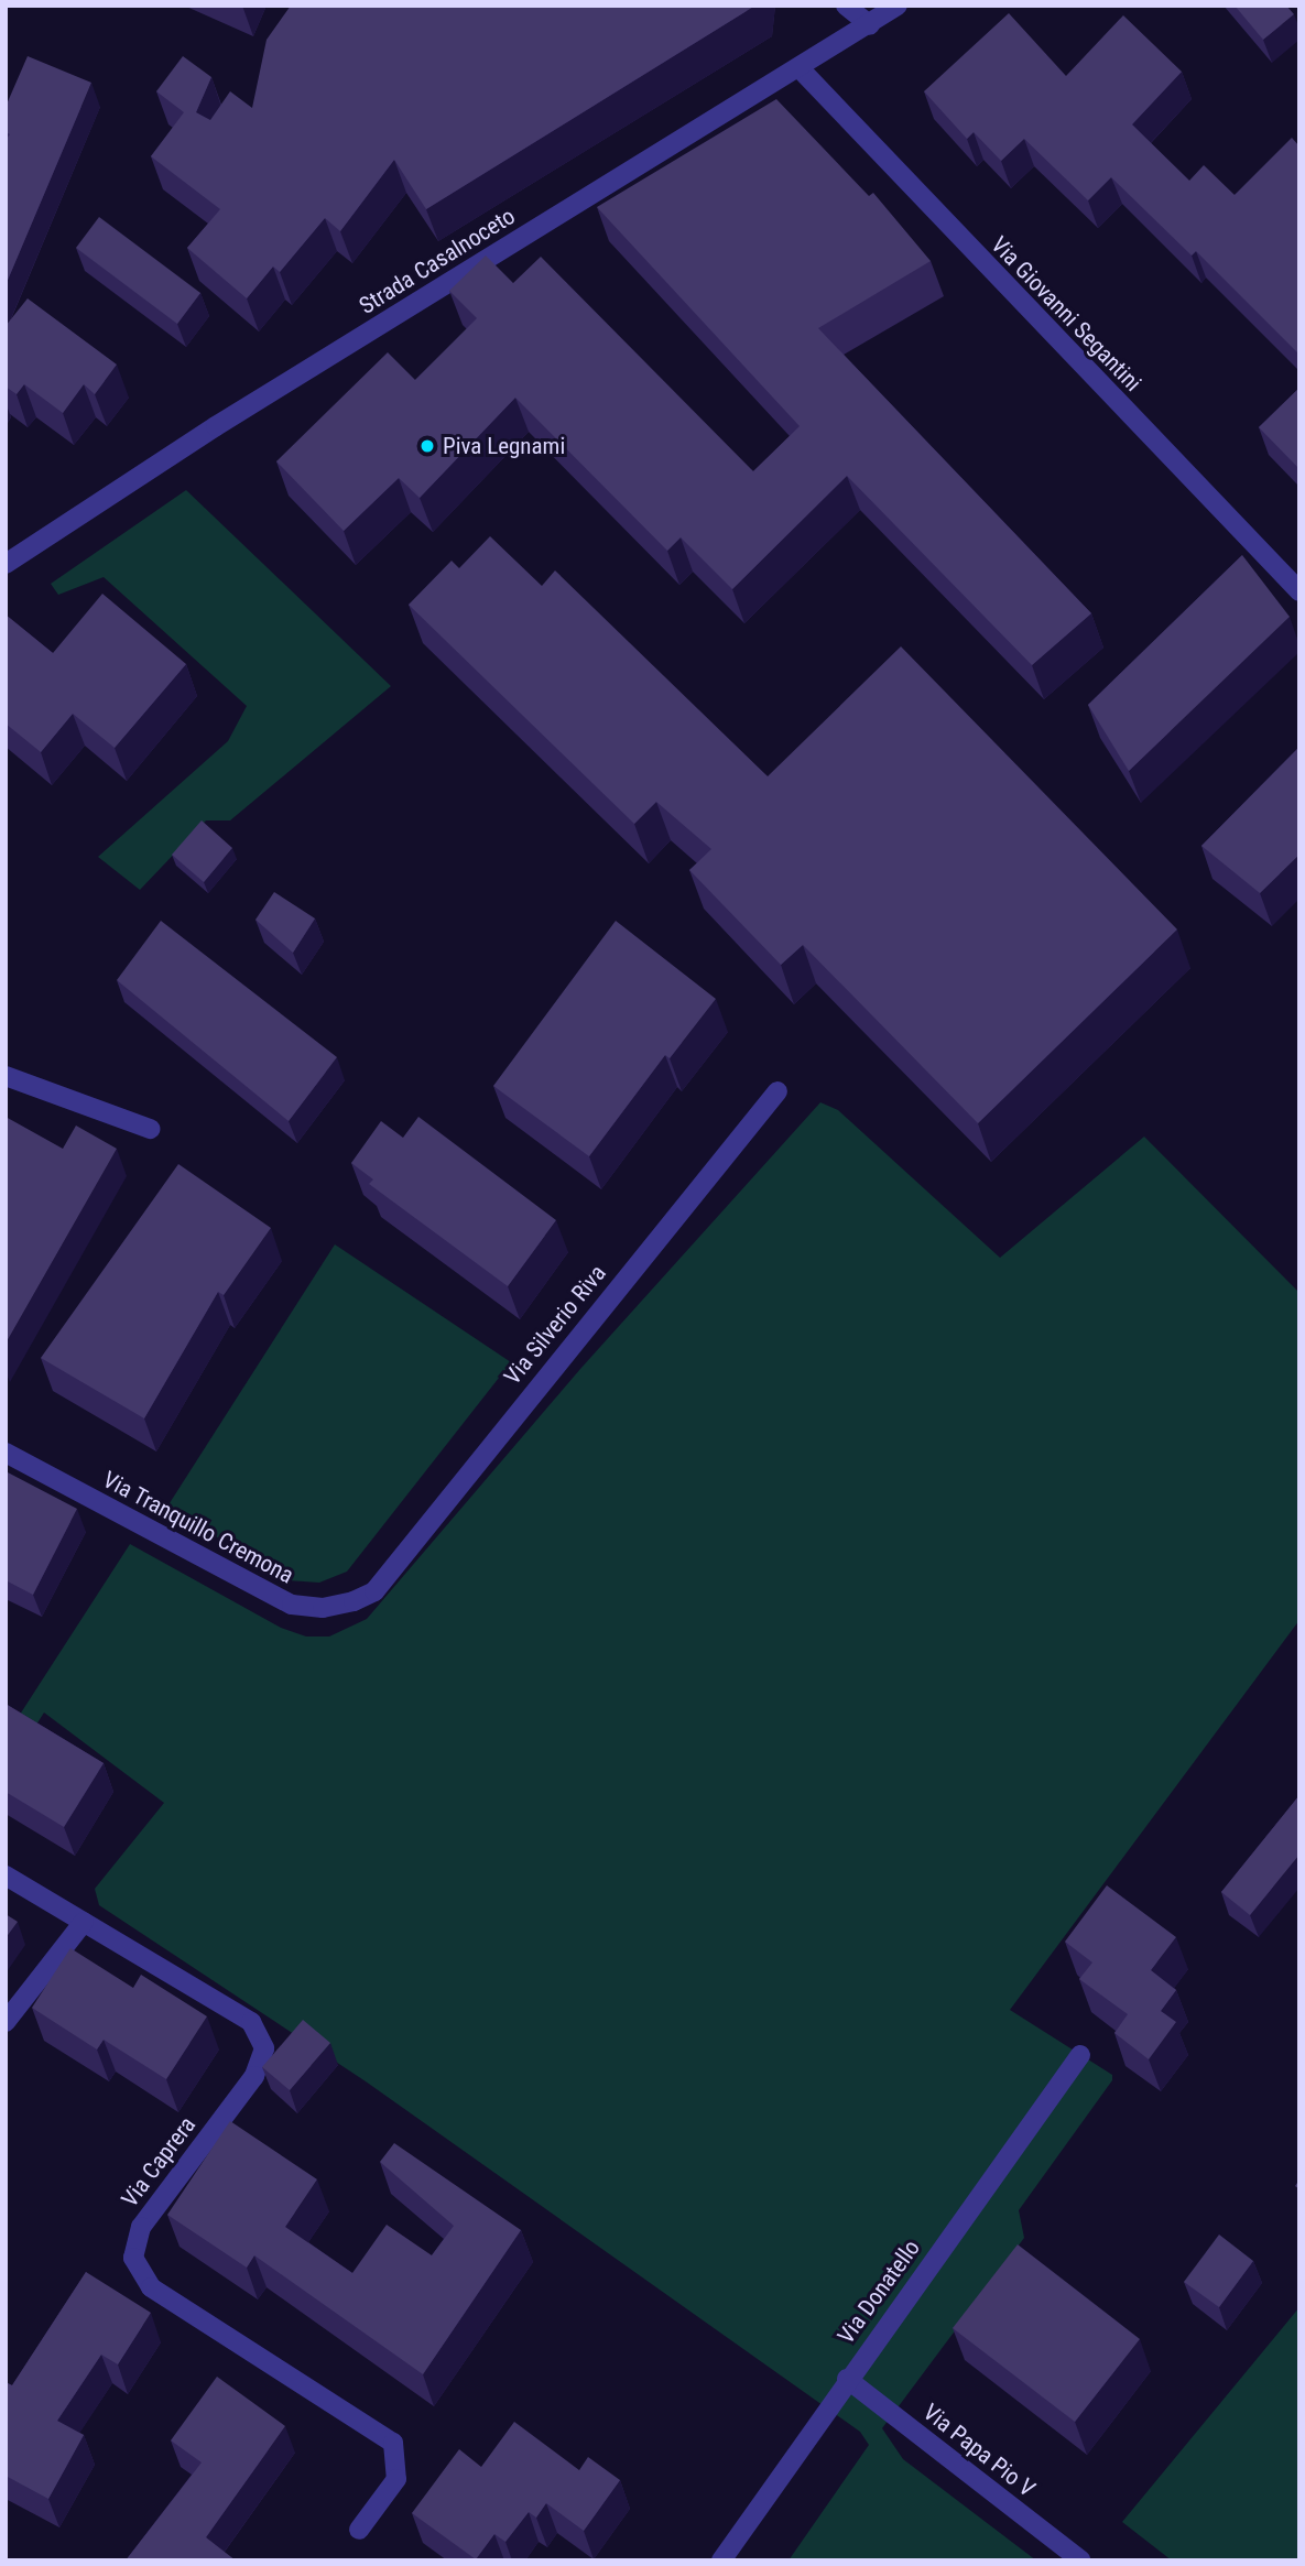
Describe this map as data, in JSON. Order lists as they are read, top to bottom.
{
  "streets": {
    "street": [
      "Strada Casalnoceto",
      "Via Giovanni Segantini",
      "Via Silverio Riva",
      "Via Tranquillo Cremona",
      "Via Caprera",
      "Via Donatello",
      "Via Papa Pio V"
    ]
  },
  "crossings": [
    ["Strada Casalnoceto", "Via Giovanni Segantini"],
    ["Via Silverio Riva", "Via Tranquillo Cremona"],
    ["Via Donatello", "Via Papa Pio V"]
  ],
  "places": ["Piva Legnami"]
}
